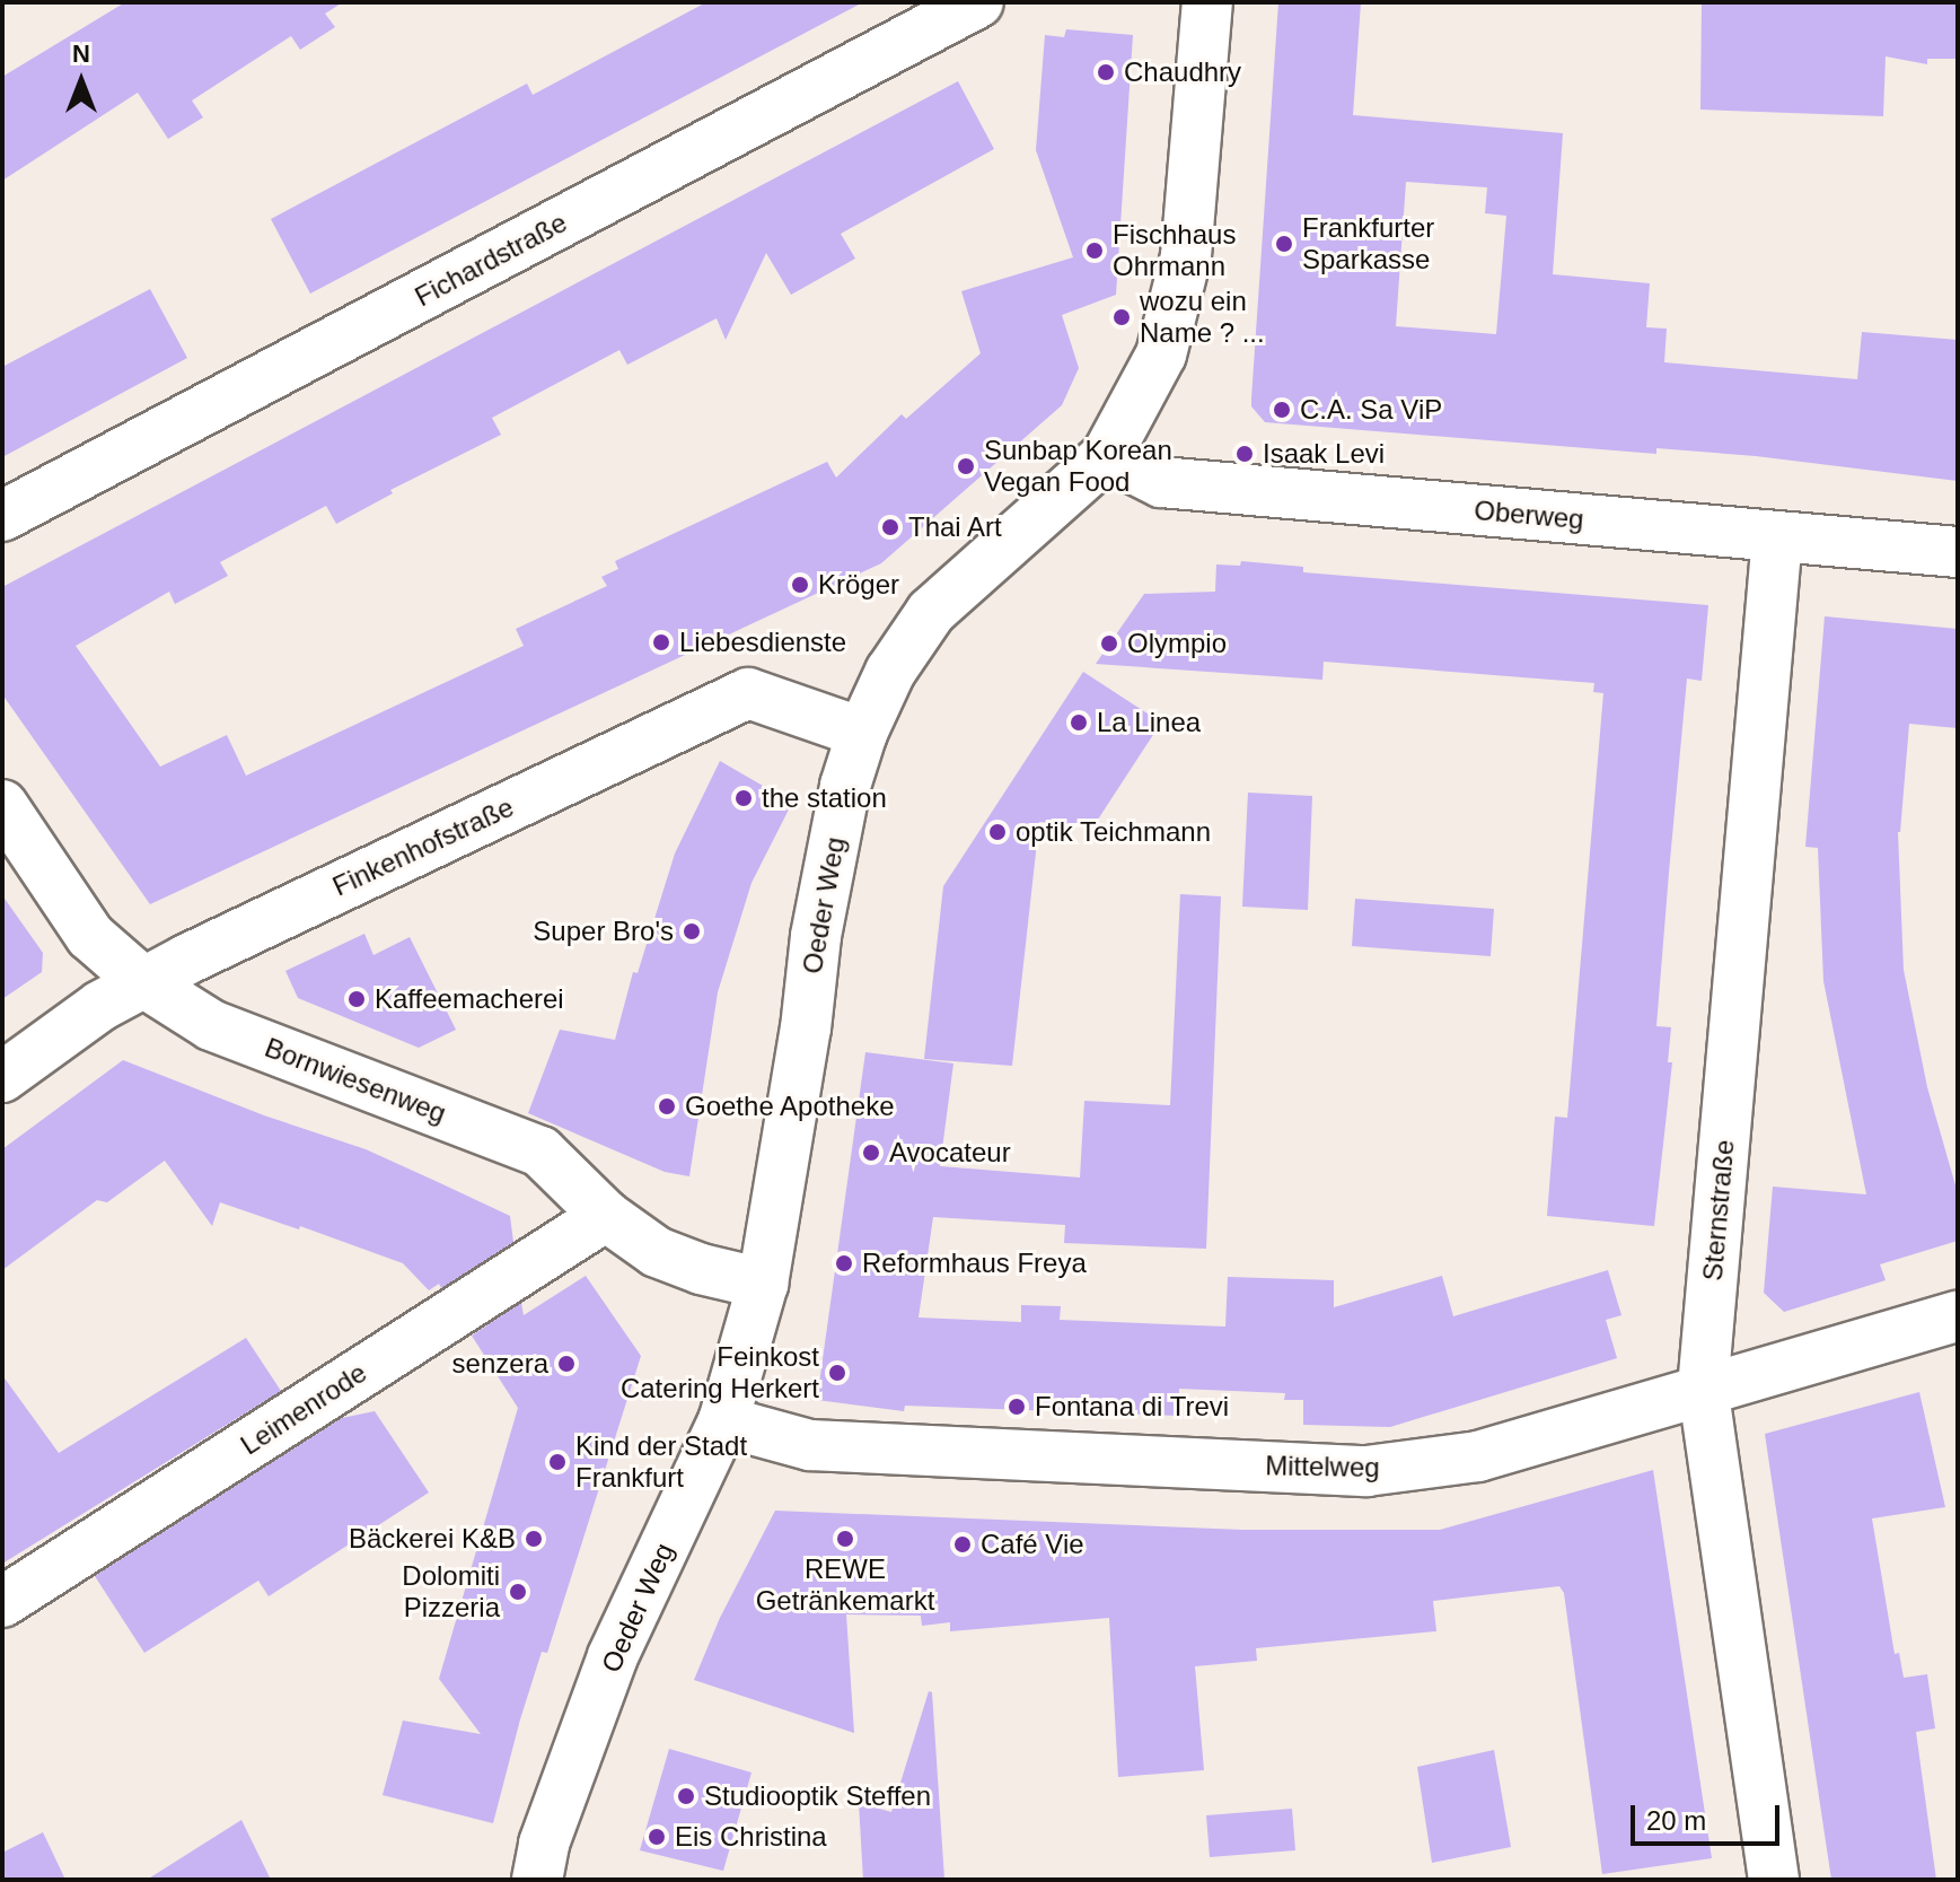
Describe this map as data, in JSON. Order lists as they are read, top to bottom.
{
  "streets": {
    "street": [
      "Fichardstraße",
      "Oberweg",
      "Finkenhofstraße",
      "Oeder Weg",
      "Bornwiesenweg",
      "Sternstraße",
      "Leimenrode",
      "Mittelweg"
    ]
  },
  "crossings": [
    ["Oberweg", "Oeder Weg"],
    ["Oberweg", "Sternstraße"],
    ["Finkenhofstraße", "Oeder Weg"],
    ["Finkenhofstraße", "Bornwiesenweg"],
    ["Oeder Weg", "Bornwiesenweg"],
    ["Oeder Weg", "Mittelweg"],
    ["Bornwiesenweg", "Leimenrode"],
    ["Sternstraße", "Mittelweg"]
  ],
  "places": [
    "Chaudhry",
    "Frankfurter Sparkasse",
    "Fischhaus Ohrmann",
    "wozu ein Name ? ...",
    "C.A. Sa ViP",
    "Isaak Levi",
    "Sunbap Korean Vegan Food",
    "Thai Art",
    "Kröger",
    "Liebesdienste",
    "Olympio",
    "La Linea",
    "the station",
    "optik Teichmann",
    "Super Bro's",
    "Kaffeemacherei",
    "Goethe Apotheke",
    "Avocateur",
    "Reformhaus Freya",
    "senzera",
    "Feinkost Catering Herkert",
    "Fontana di Trevi",
    "Kind der Stadt Frankfurt",
    "Bäckerei K&B",
    "REWE Getränkemarkt",
    "Café Vie",
    "Dolomiti Pizzeria",
    "Studiooptik Steffen",
    "Eis Christina"
  ],
  "scale_bar": "20 m",
  "north": "top"
}
